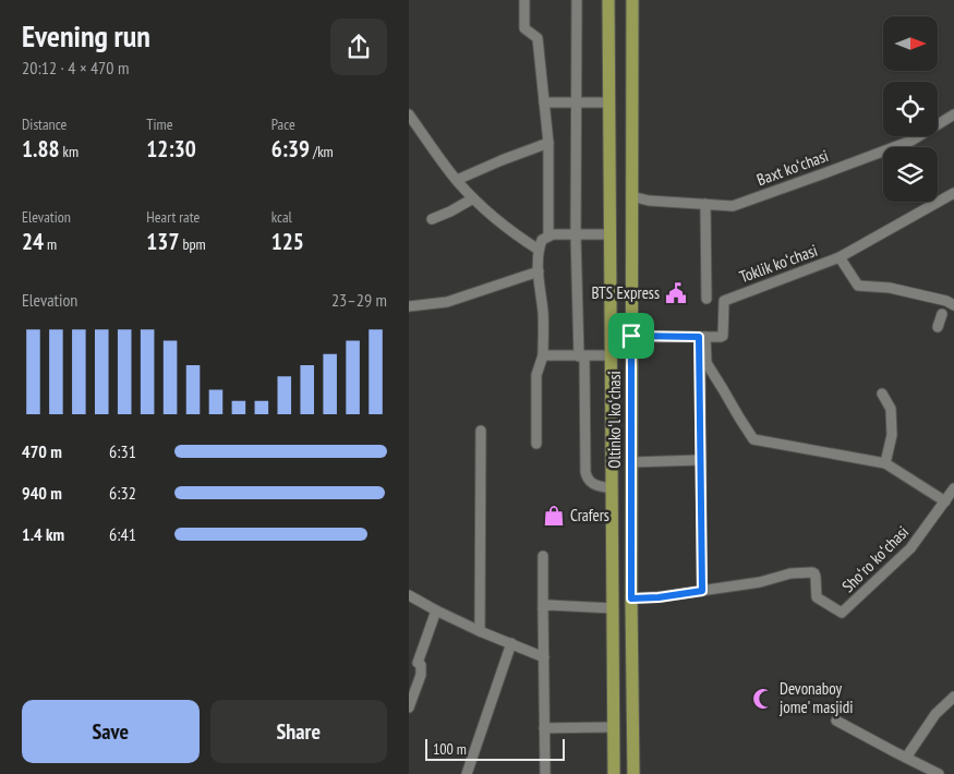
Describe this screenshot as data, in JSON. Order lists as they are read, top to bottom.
{
  "streets": {
    "main road": ["Oltinkoʻl koʻchasi"],
    "street": ["Baxt koʻchasi", "Toklik koʻchasi", "Shoʻro koʻchasi"]
  },
  "crossings": [
    ["Baxt koʻchasi", "Oltinkoʻl koʻchasi"],
    ["Oltinkoʻl koʻchasi", "Shoʻro koʻchasi"]
  ],
  "places": {
    "public building": ["BTS Express"],
    "shop": ["Crafers"],
    "mosque": ["Devonaboy jome' masjidi"]
  },
  "scale_bar": "100 m",
  "north": "right",
  "page": {
    "heading": ["Evening run", "20:12 · 4 × 470 m"],
    "stats": [
      ["Distance", "1.88 km"],
      ["Time", "12:30"],
      ["Pace", "6:39 /km"],
      ["Elevation", "24 m"],
      ["Heart rate", "137 bpm"],
      ["kcal", "125"]
    ],
    "chart": ["Elevation", "23–29 m"],
    "list": [
      {
        "name": "470 m",
        "note": "6:31"
      },
      {
        "name": "940 m",
        "note": "6:32"
      },
      {
        "name": "1.4 km",
        "note": "6:41"
      }
    ],
    "buttons": ["Save", "Share"],
    "scale": "100 m"
  }
}
